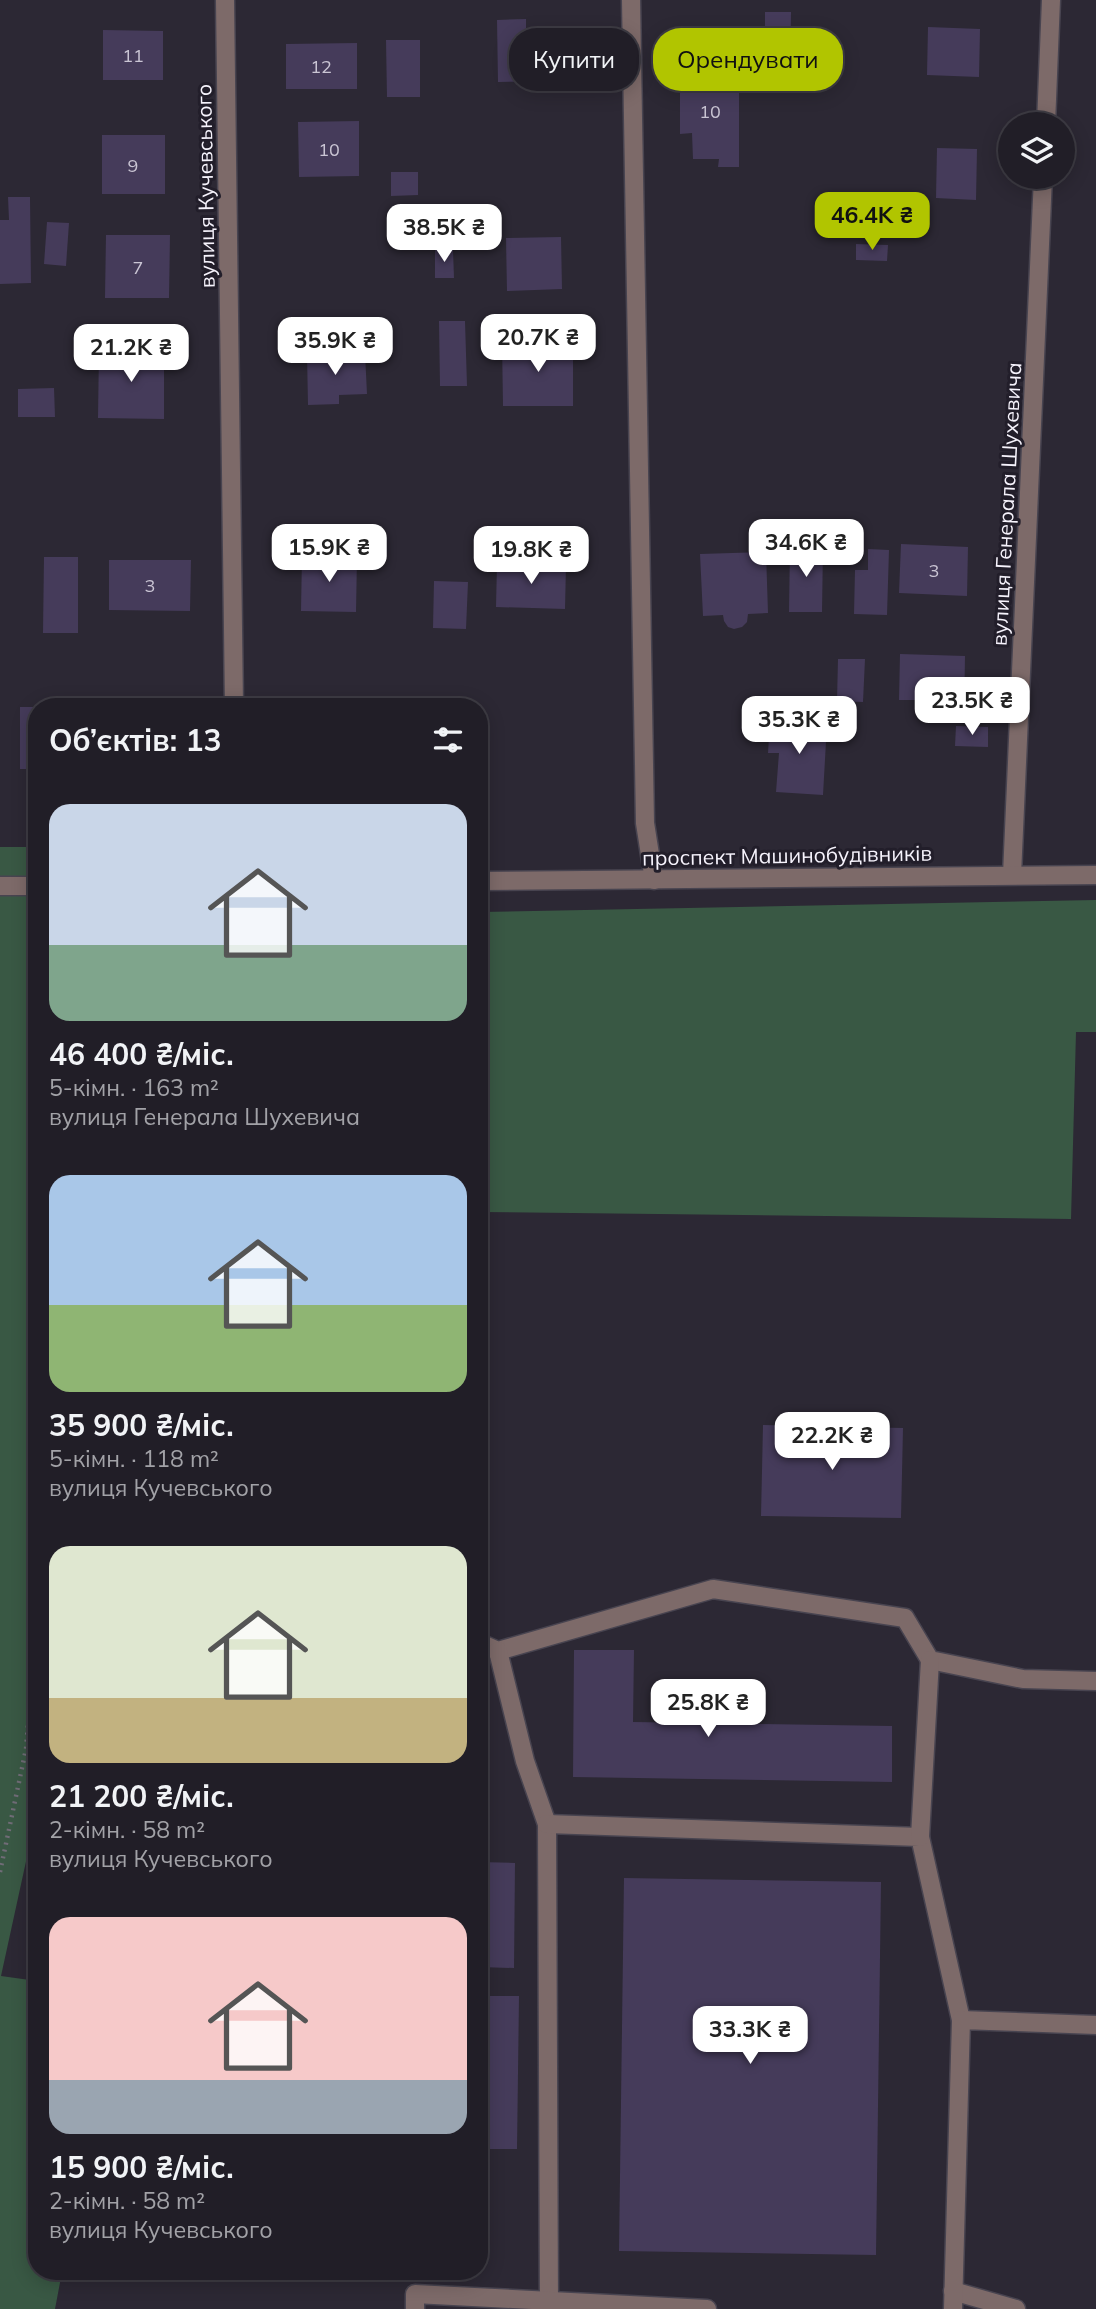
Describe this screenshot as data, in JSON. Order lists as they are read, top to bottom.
{
  "streets": {
    "street": ["вулиця Кучевського", "вулиця Генерала Шухевича", "проспект Машинобудівників"]
  },
  "crossings": [
    ["вулиця Генерала Шухевича", "проспект Машинобудівників"]
  ],
  "house_numbers": [
    "11",
    "12",
    "10",
    "10",
    "9",
    "7",
    "3",
    "3"
  ],
  "page": {
    "chip": ["Купити", "Орендувати"],
    "price": [
      "46.4K ₴",
      "38.5K ₴",
      "20.7K ₴",
      "35.9K ₴",
      "21.2K ₴",
      "34.6K ₴",
      "15.9K ₴",
      "19.8K ₴",
      "23.5K ₴",
      "35.3K ₴",
      "22.2K ₴",
      "25.8K ₴",
      "33.3K ₴"
    ],
    "heading": "Об’єктів: 13",
    "list": [
      {
        "name": "46 400 ₴/міс.",
        "note": "5-кімн. · 163 m² · вулиця Генерала Шухевича"
      },
      {
        "name": "35 900 ₴/міс.",
        "note": "5-кімн. · 118 m² · вулиця Кучевського"
      },
      {
        "name": "21 200 ₴/міс.",
        "note": "2-кімн. · 58 m² · вулиця Кучевського"
      },
      {
        "name": "15 900 ₴/міс.",
        "note": "2-кімн. · 58 m² · вулиця Кучевського"
      }
    ]
  }
}
